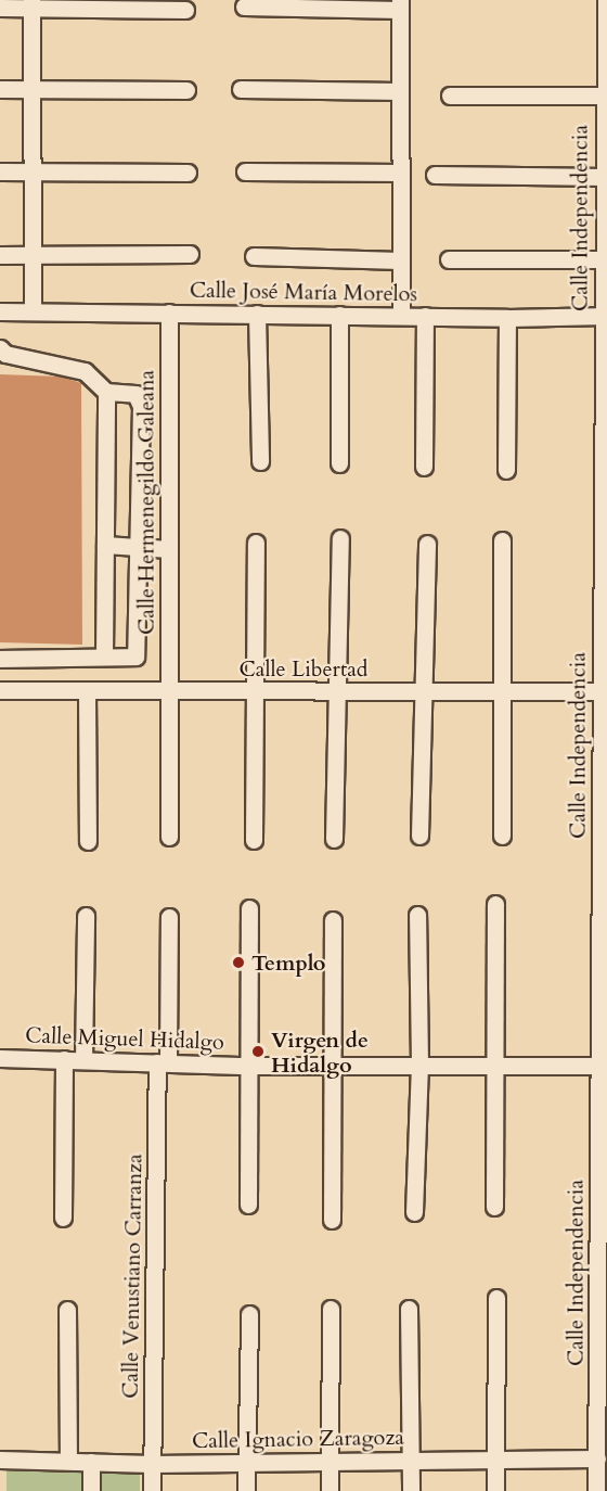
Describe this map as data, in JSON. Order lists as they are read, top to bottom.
{
  "streets": {
    "street": [
      "Calle Independencia",
      "Calle José María Morelos",
      "Calle Hermenegildo Galeana",
      "Calle Libertad",
      "Calle Miguel Hidalgo",
      "Calle Venustiano Carranza",
      "Calle Ignacio Zaragoza"
    ]
  },
  "crossings": [
    ["Calle Independencia", "Calle José María Morelos"],
    ["Calle Independencia", "Calle Libertad"],
    ["Calle Independencia", "Calle Miguel Hidalgo"],
    ["Calle Independencia", "Calle Ignacio Zaragoza"],
    ["Calle José María Morelos", "Calle Hermenegildo Galeana"],
    ["Calle Hermenegildo Galeana", "Calle Libertad"],
    ["Calle Miguel Hidalgo", "Calle Venustiano Carranza"],
    ["Calle Venustiano Carranza", "Calle Ignacio Zaragoza"]
  ],
  "places": ["Templo", "Virgen de Hidalgo"]
}
